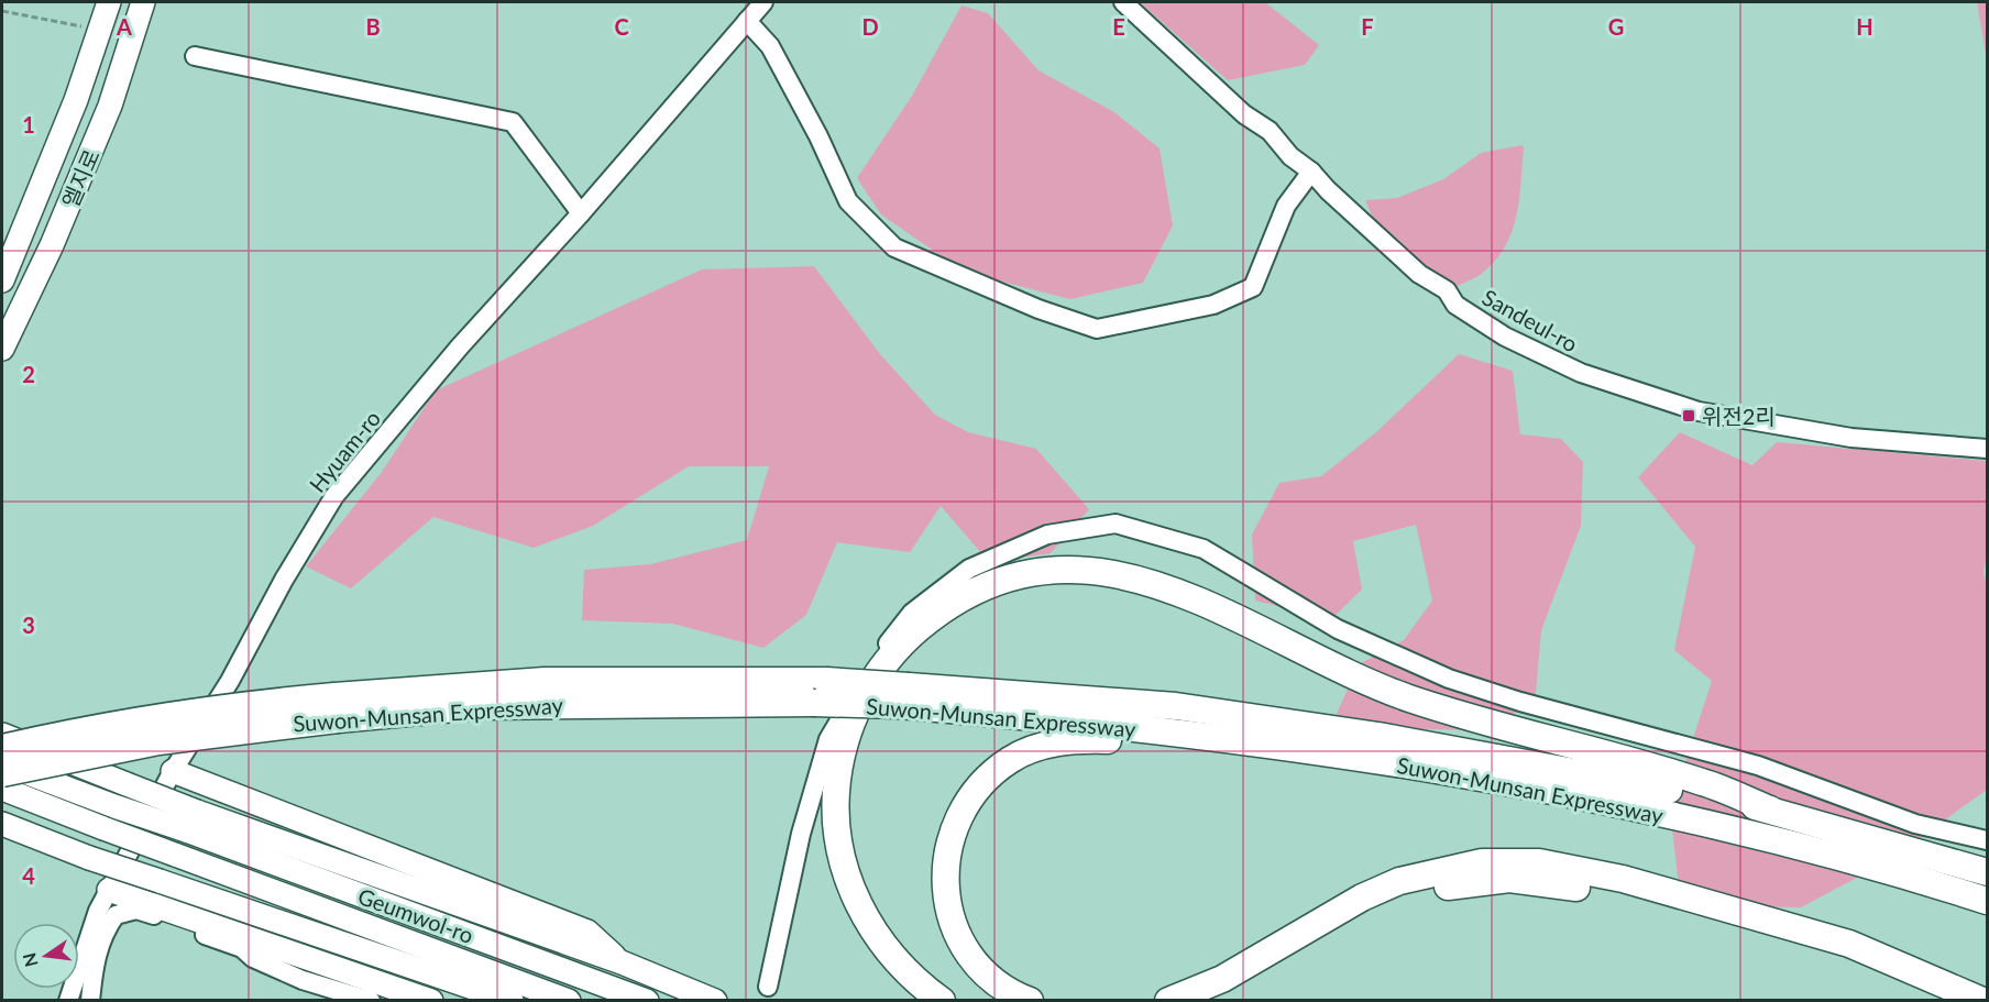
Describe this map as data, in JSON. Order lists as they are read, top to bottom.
{
  "streets": {
    "highway": ["Suwon-Munsan Expressway"],
    "main road": ["엘지로", "Geumwol-ro"],
    "street": ["Sandeul-ro", "Hyuam-ro"]
  },
  "places": {
    "transit": ["위전2리"]
  },
  "north": "left",
  "grid": {
    "columns": [
      "A",
      "B",
      "C",
      "D",
      "E",
      "F",
      "G",
      "H"
    ],
    "rows": [
      "1",
      "2",
      "3",
      "4"
    ]
  }
}
